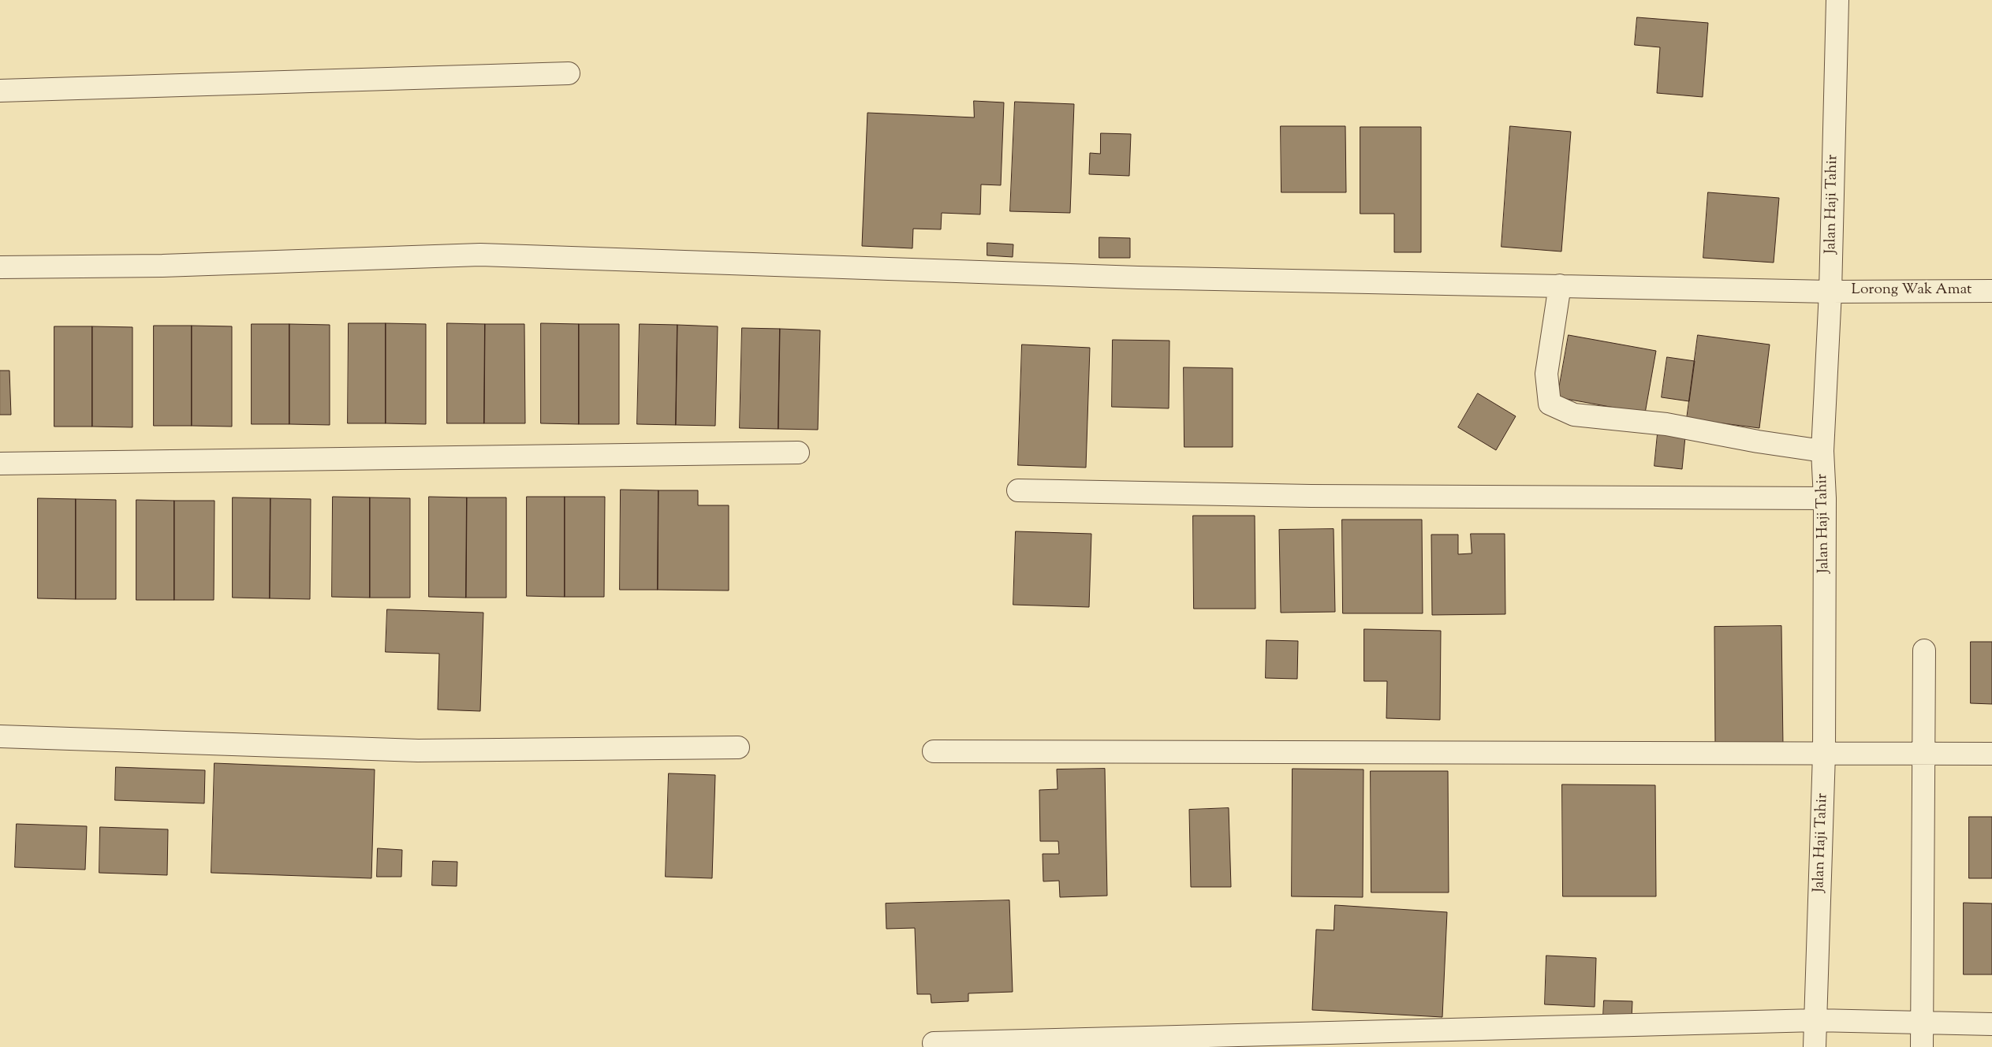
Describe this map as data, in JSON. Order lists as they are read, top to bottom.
{
  "streets": {
    "street": ["Jalan Haji Tahir", "Lorong Wak Amat"]
  },
  "crossings": [
    ["Jalan Haji Tahir", "Lorong Wak Amat"]
  ]
}
